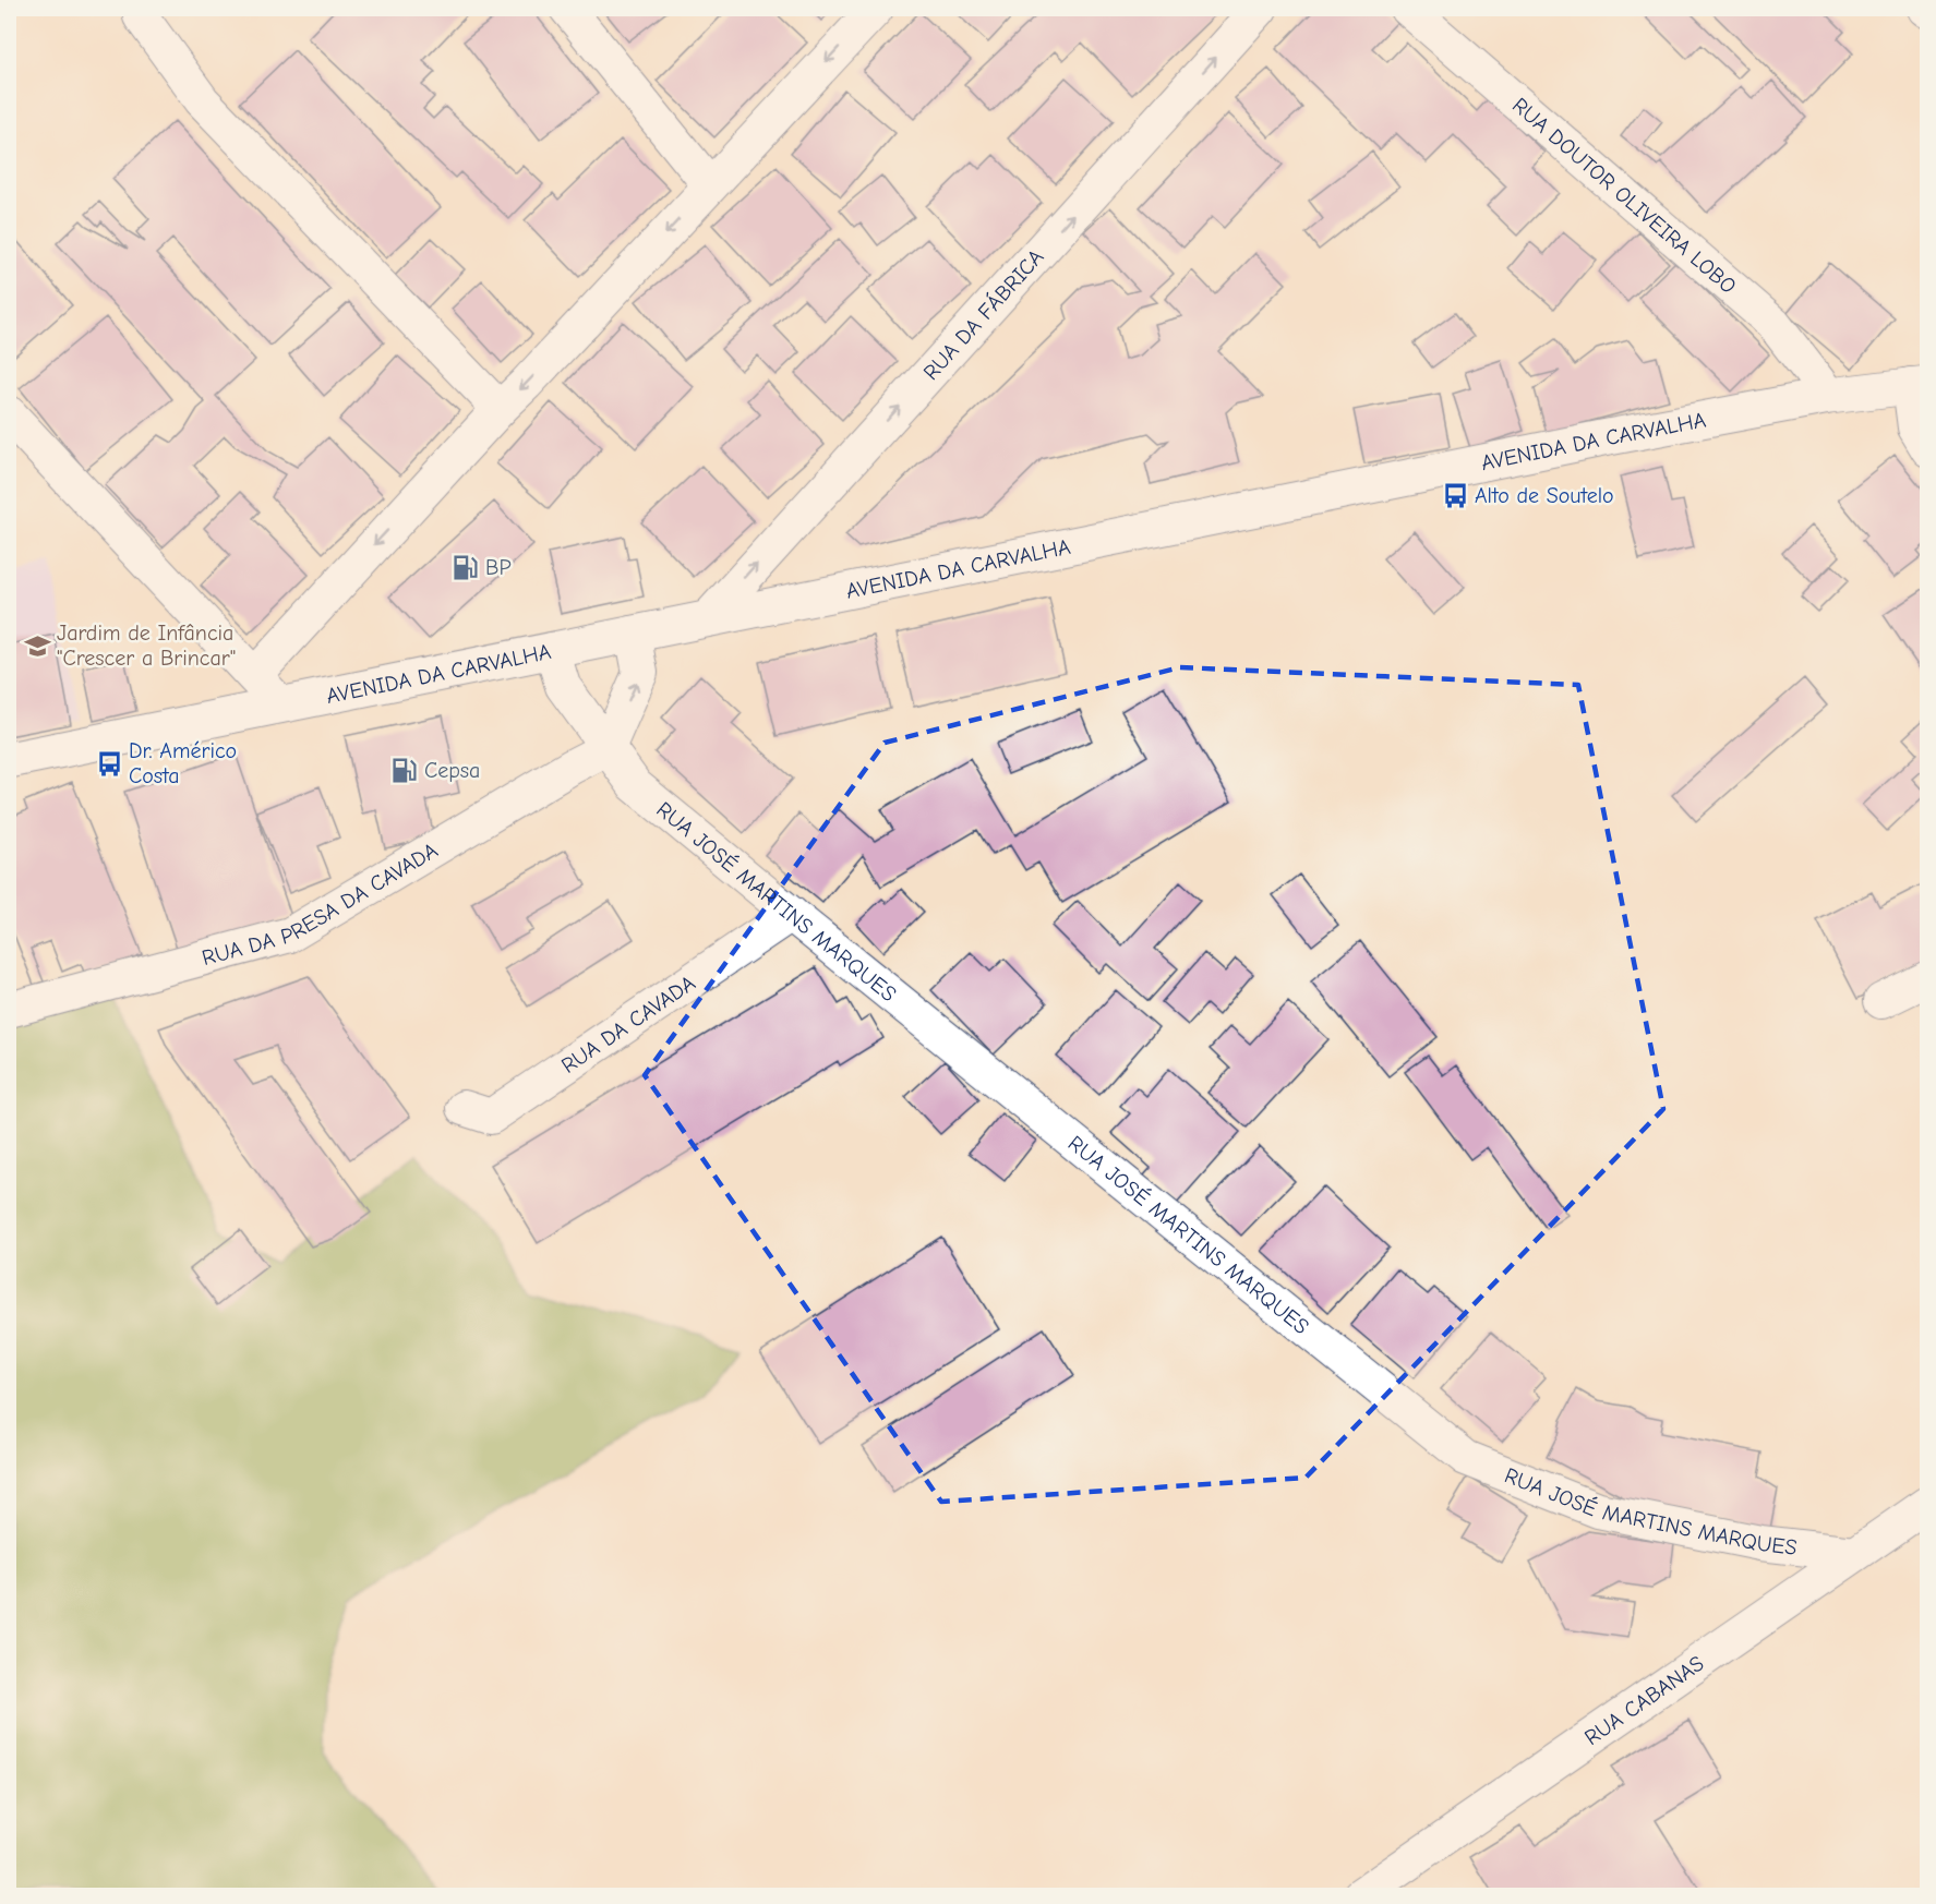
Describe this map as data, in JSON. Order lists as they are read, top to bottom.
{
  "streets": {
    "street": [
      "RUA DOUTOR OLIVEIRA LOBO",
      "RUA DA FÁBRICA",
      "AVENIDA DA CARVALHA",
      "RUA DA PRESA DA CAVADA",
      "RUA JOSÉ MARTINS MARQUES",
      "RUA DA CAVADA",
      "RUA CABANAS"
    ]
  },
  "crossings": [
    ["RUA DOUTOR OLIVEIRA LOBO", "AVENIDA DA CARVALHA"],
    ["RUA DA FÁBRICA", "AVENIDA DA CARVALHA"],
    ["RUA DA PRESA DA CAVADA", "RUA JOSÉ MARTINS MARQUES"],
    ["RUA JOSÉ MARTINS MARQUES", "RUA DA CAVADA"],
    ["RUA JOSÉ MARTINS MARQUES", "RUA CABANAS"]
  ],
  "places": {
    "bus stop": ["Alto de Soutelo", "Dr. Américo Costa"],
    "fuel station": ["BP", "Cepsa"],
    "school or university": ["Jardim de Infância \"Crescer a Brincar\""]
  }
}
